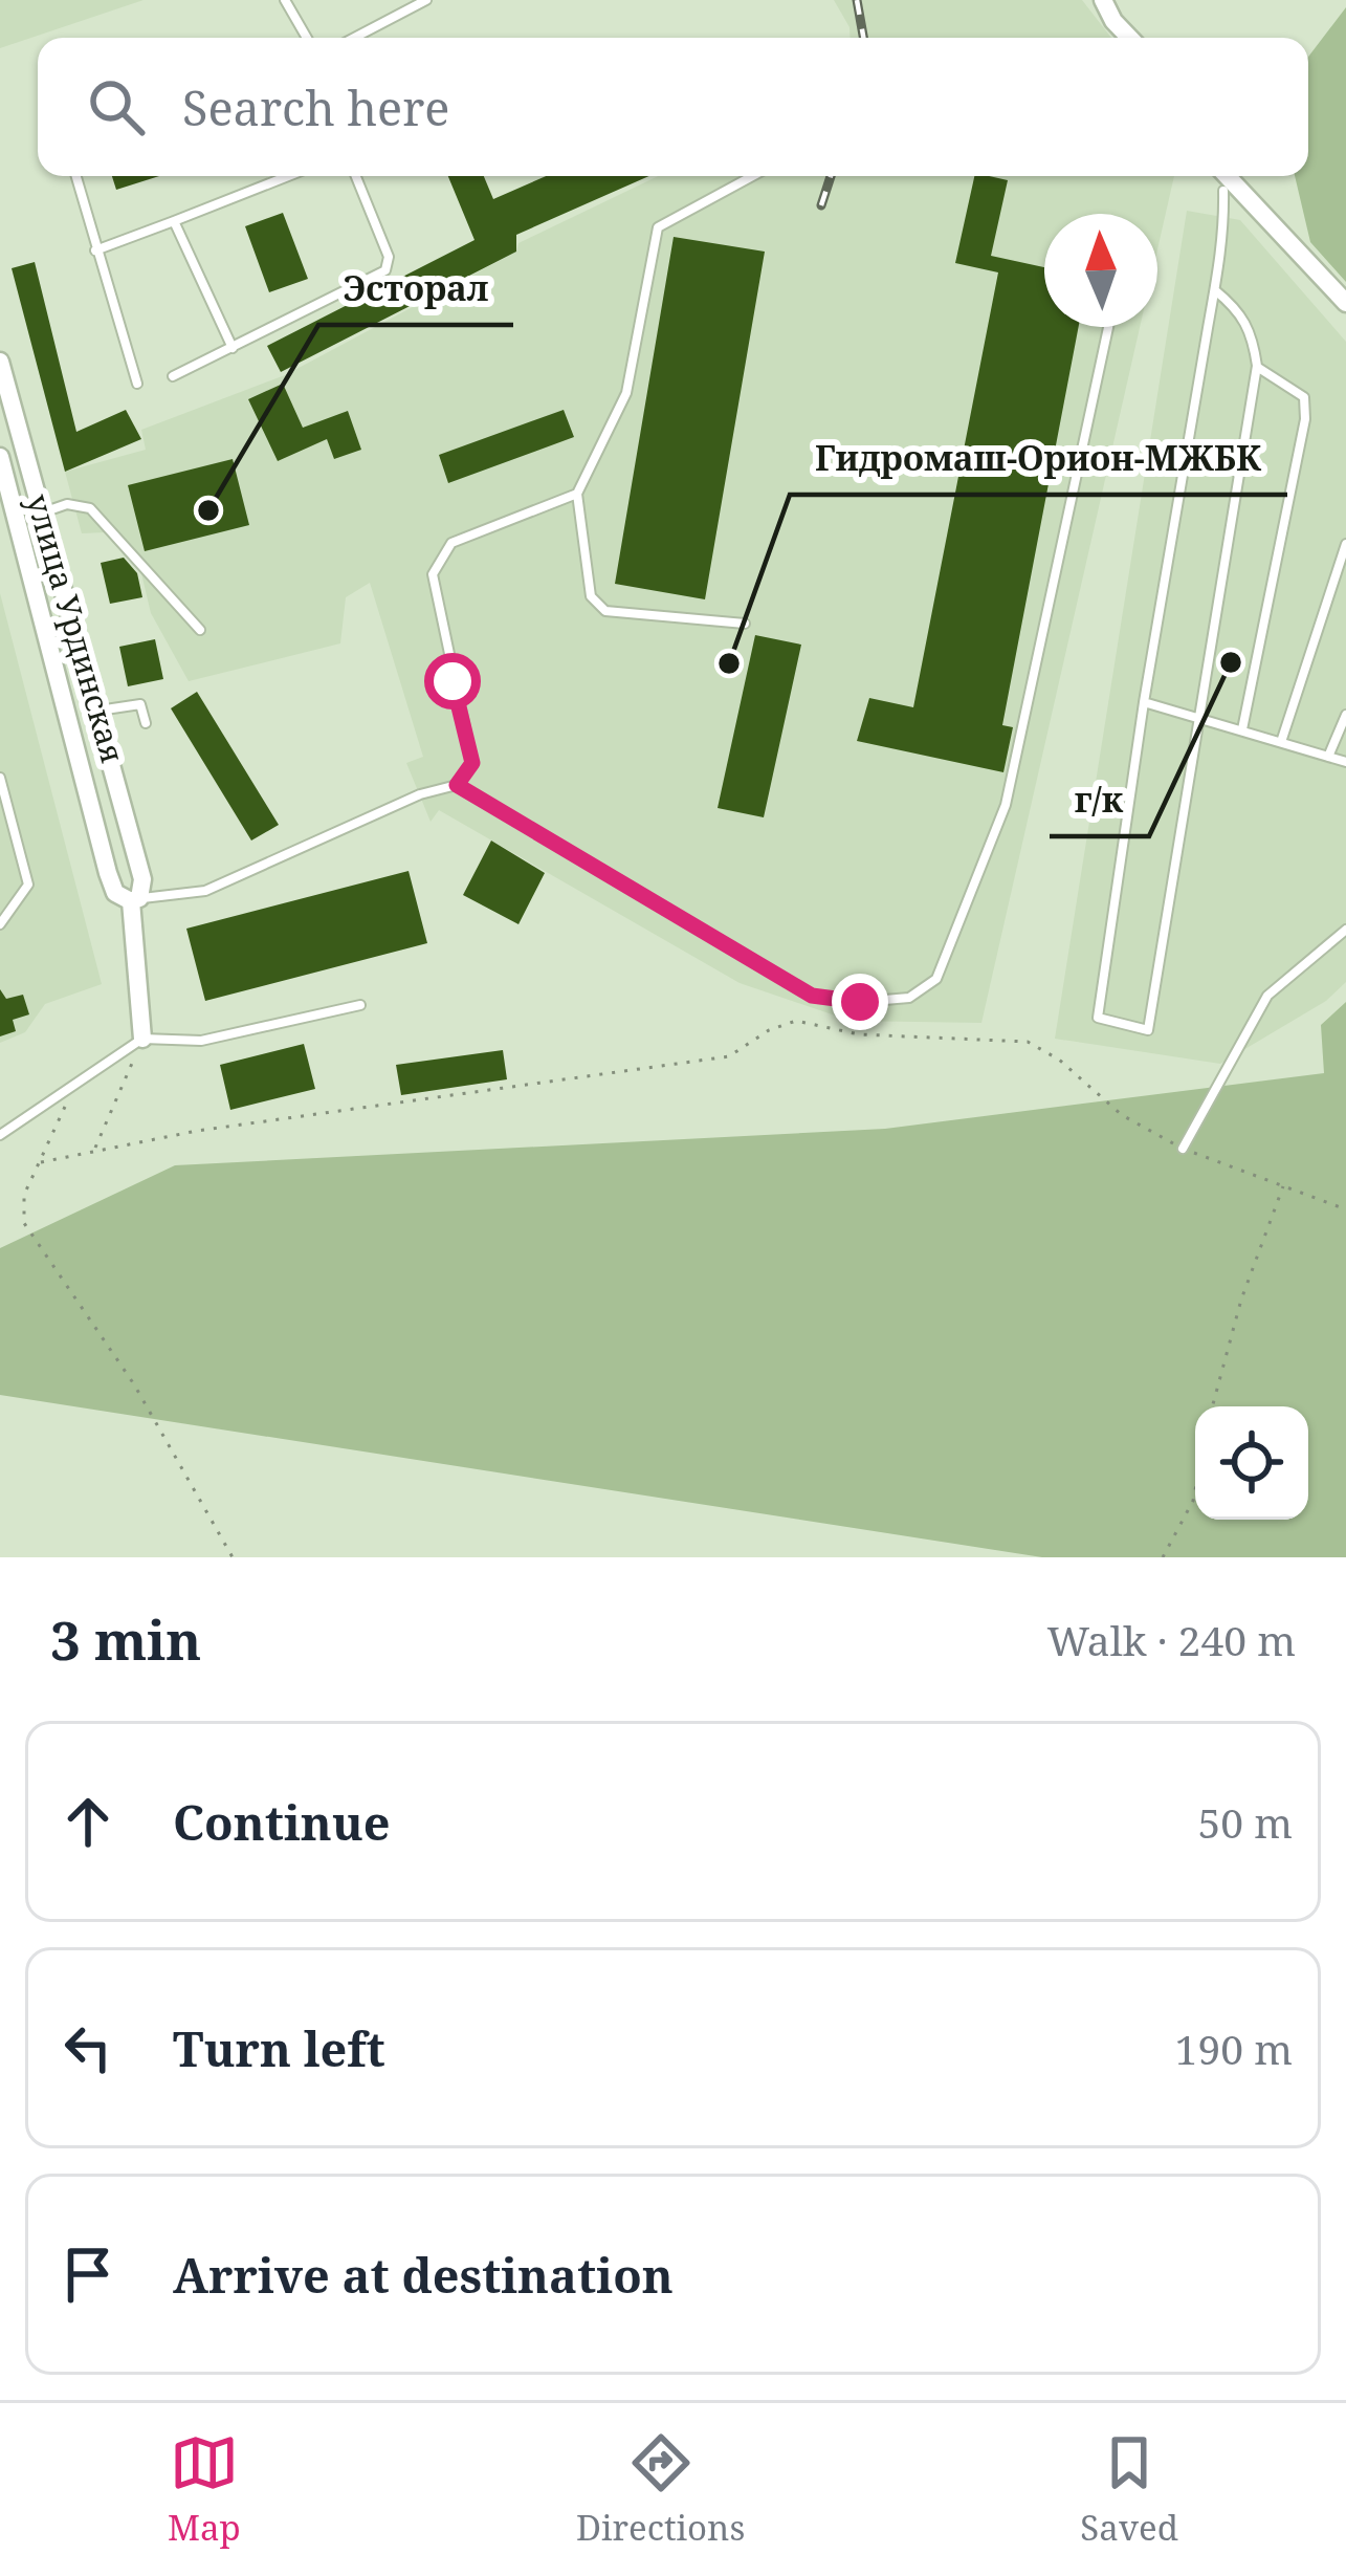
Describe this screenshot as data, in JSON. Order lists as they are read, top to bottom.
{
  "streets": {
    "street": ["улица Урдинская"]
  },
  "places": ["Эсторал", "г/к", "Гидромаш-Орион-МЖБК"],
  "north": "top",
  "page": {
    "search": "Search here",
    "heading": ["3 min", "Walk · 240 m"],
    "list": [
      ["Continue", "50 m"],
      ["Turn left", "190 m"],
      "Arrive at destination"
    ],
    "nav": ["Map", "Directions", "Saved"]
  }
}
